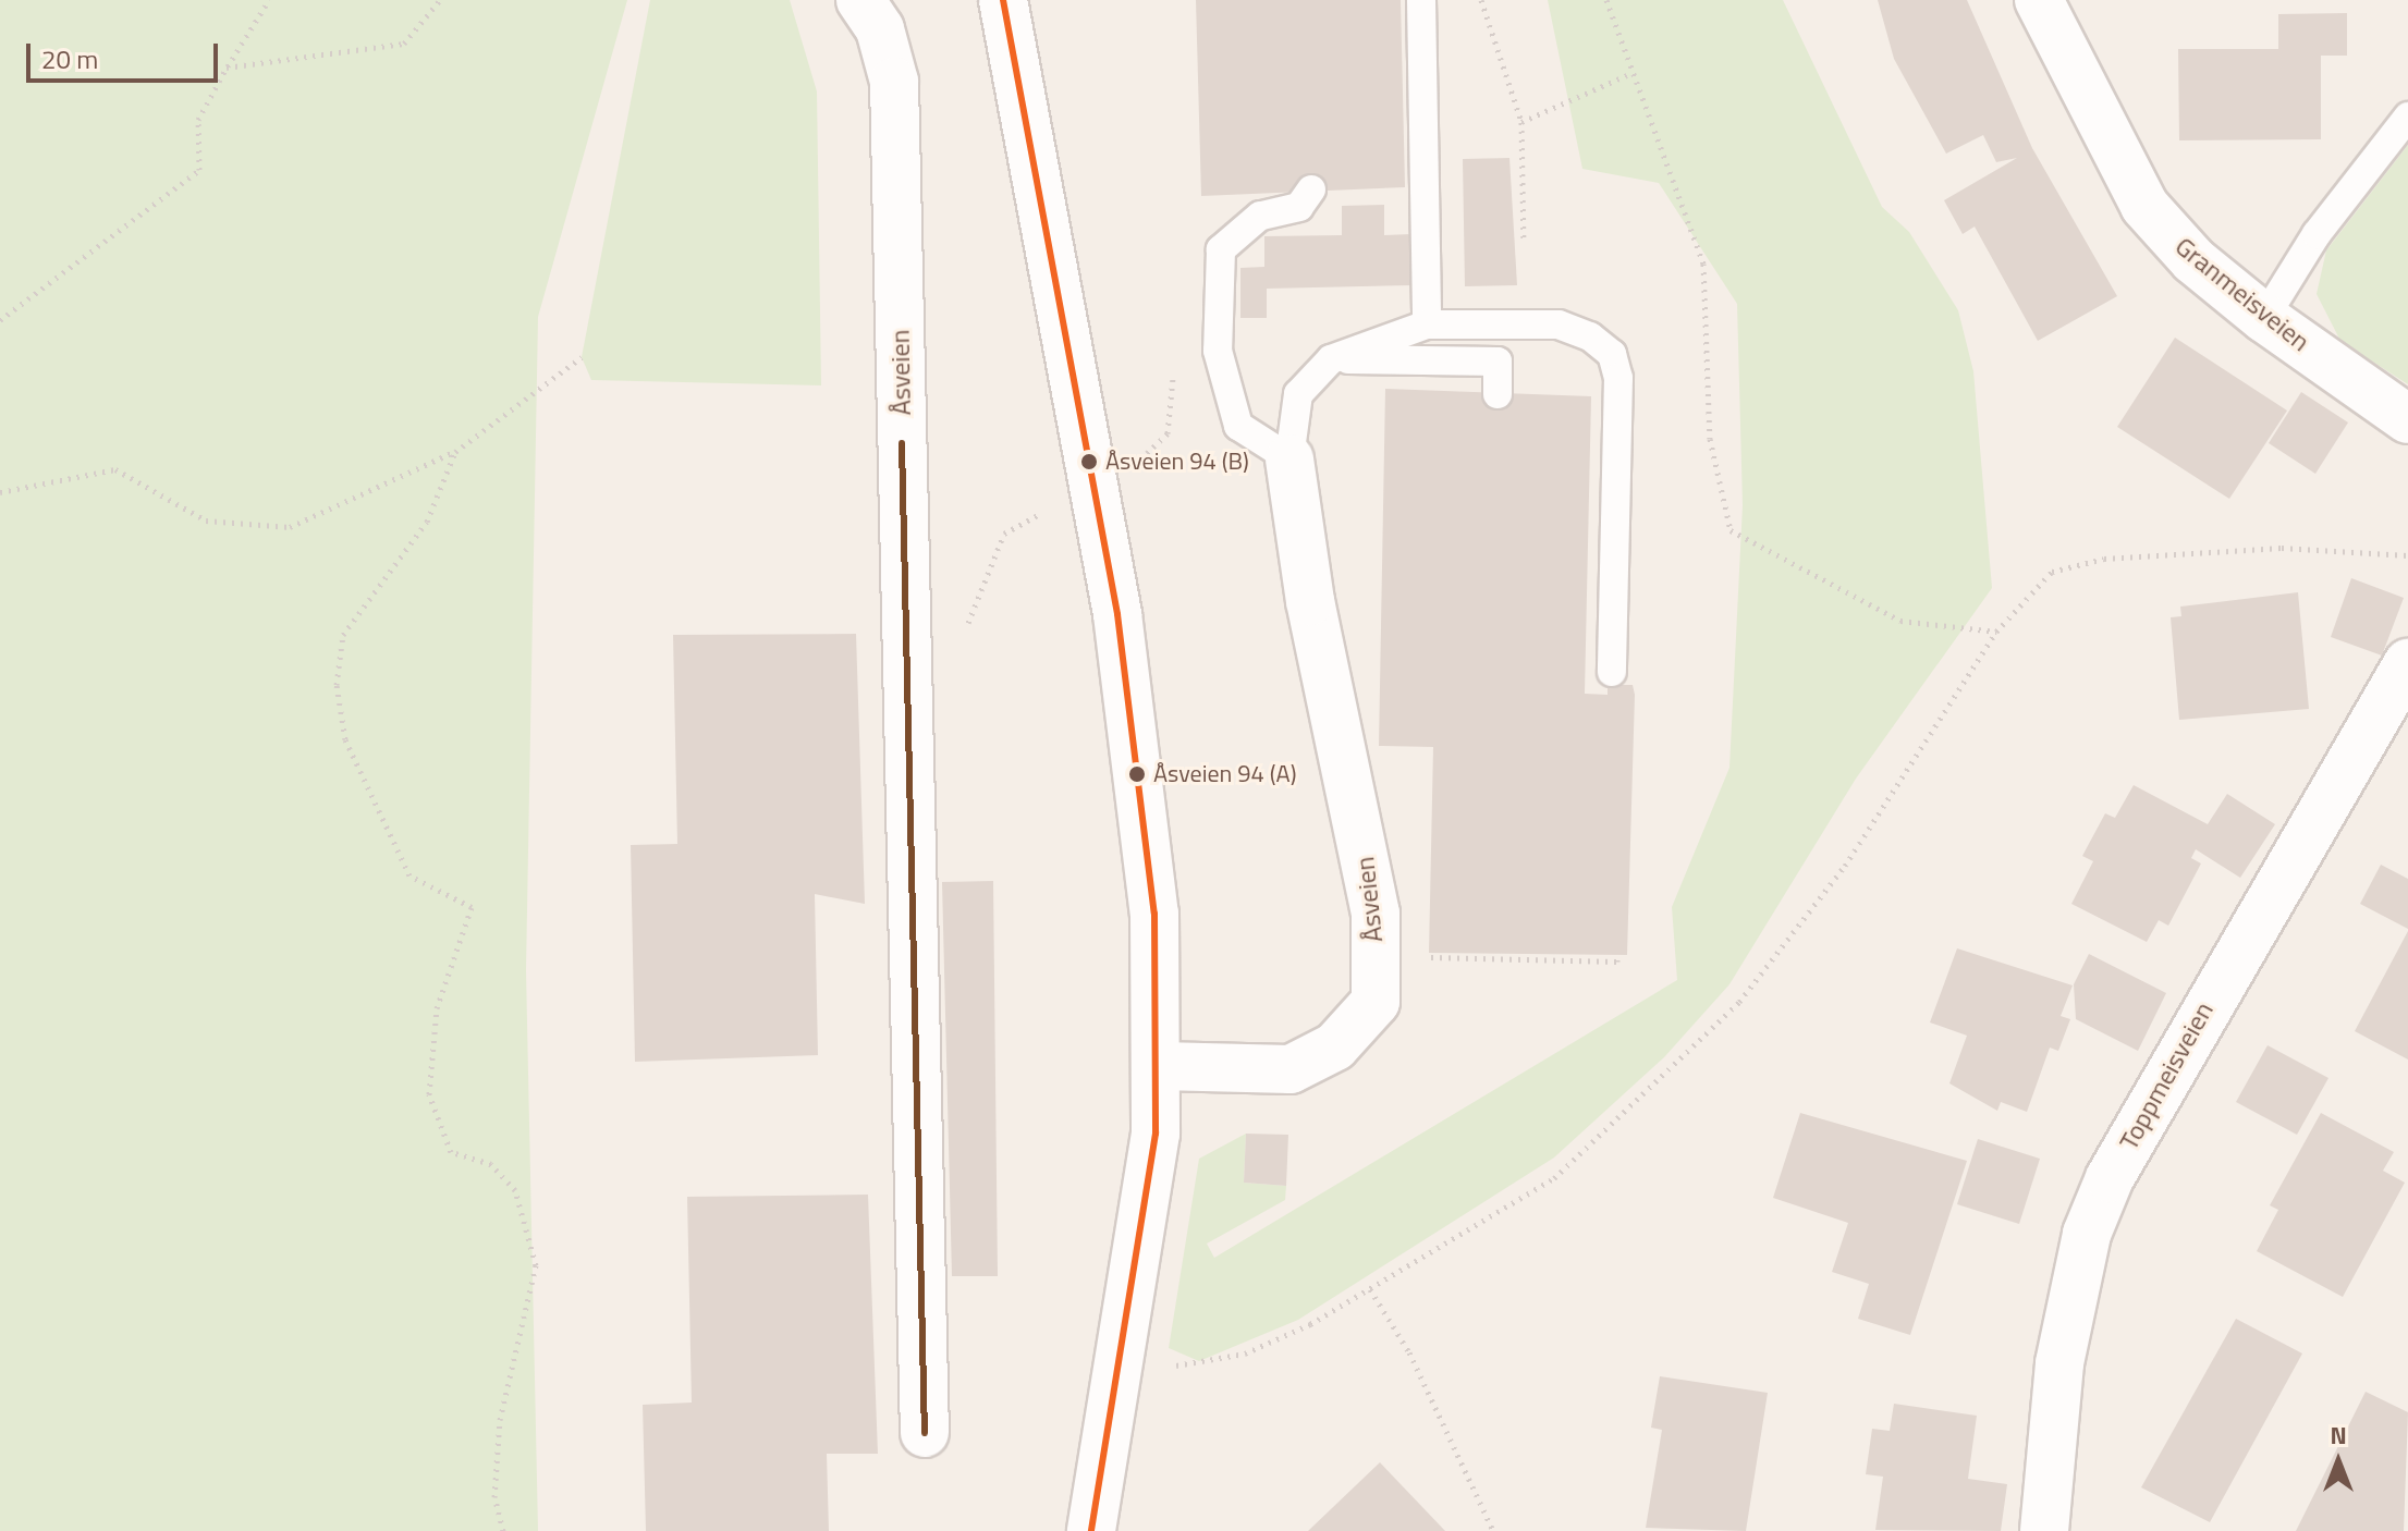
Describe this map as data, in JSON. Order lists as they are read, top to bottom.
{
  "streets": {
    "street": ["Granmeisveien", "Åsveien", "Toppmeisveien"]
  },
  "places": ["Åsveien 94 (B)", "Åsveien 94 (A)"],
  "scale_bar": "20 m",
  "north": "top"
}
